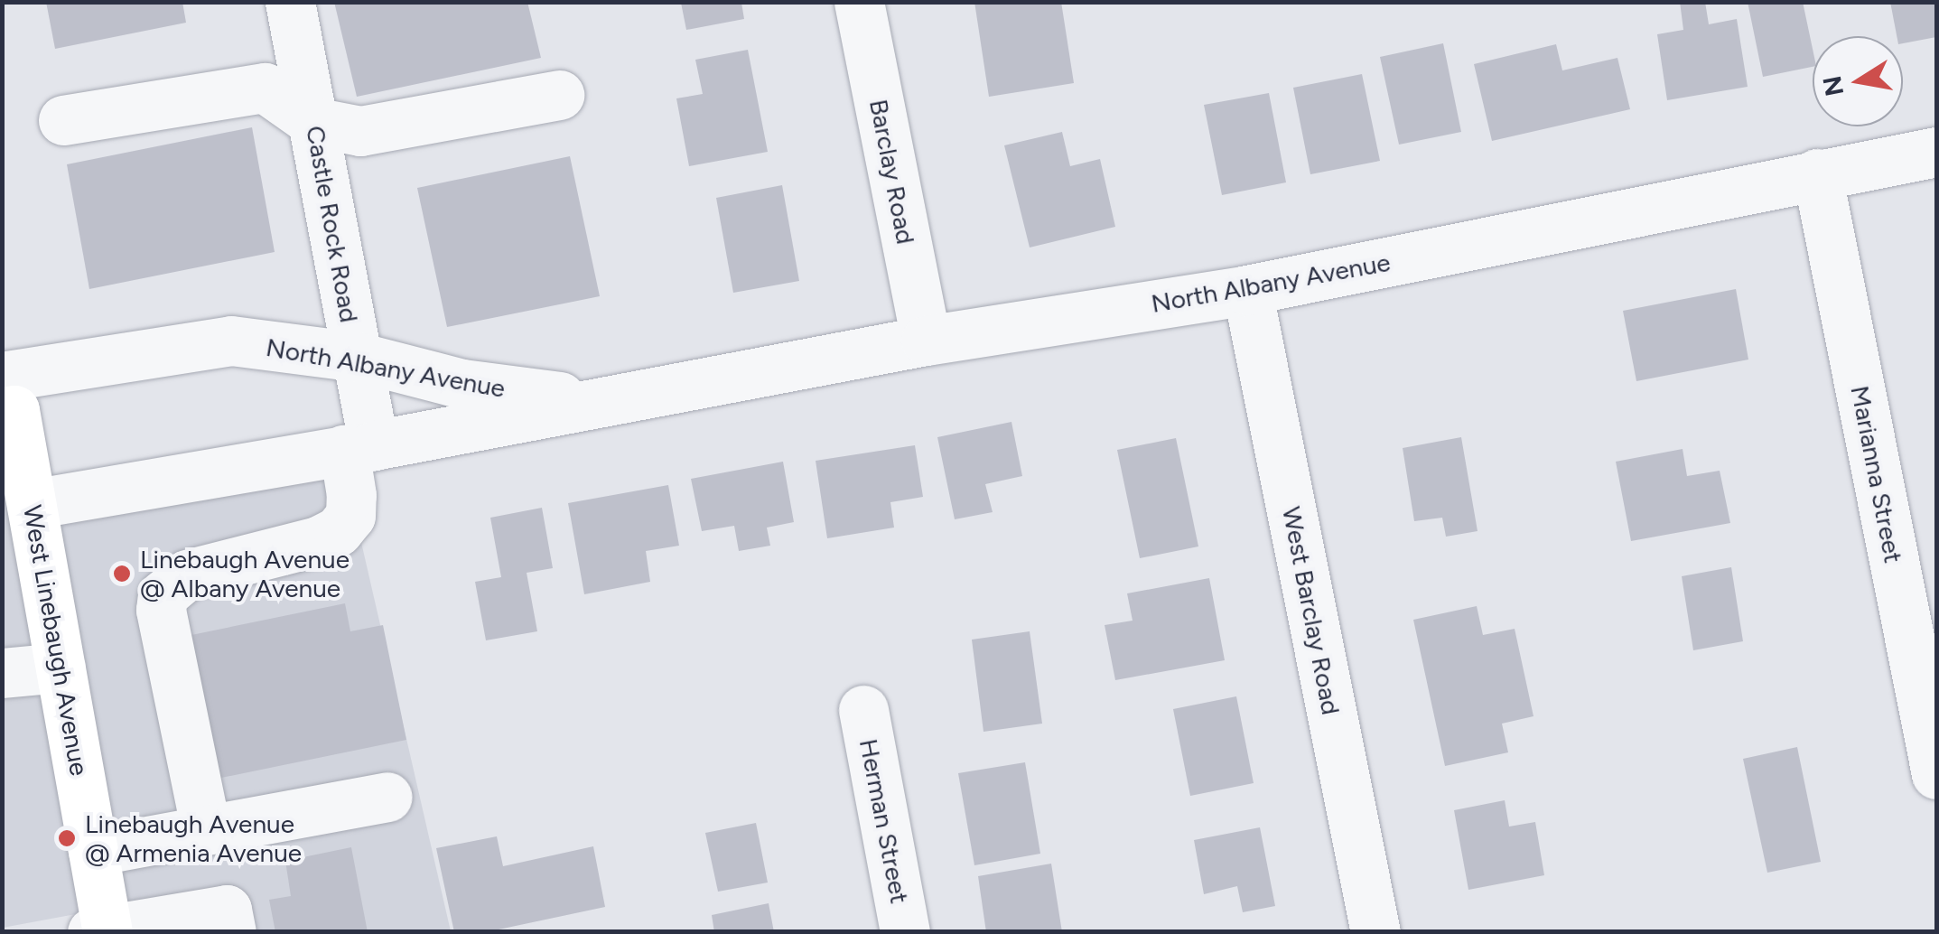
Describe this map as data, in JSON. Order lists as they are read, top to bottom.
{
  "streets": {
    "main road": ["West Linebaugh Avenue"],
    "street": [
      "Barclay Road",
      "Castle Rock Road",
      "North Albany Avenue",
      "Marianna Street",
      "West Barclay Road",
      "Herman Street"
    ]
  },
  "crossings": [
    ["Barclay Road", "North Albany Avenue"],
    ["Castle Rock Road", "North Albany Avenue"],
    ["North Albany Avenue", "Marianna Street"],
    ["North Albany Avenue", "West Barclay Road"],
    ["North Albany Avenue", "West Linebaugh Avenue"]
  ],
  "places": ["Linebaugh Avenue @ Albany Avenue", "Linebaugh Avenue @ Armenia Avenue"],
  "north": "left"
}
